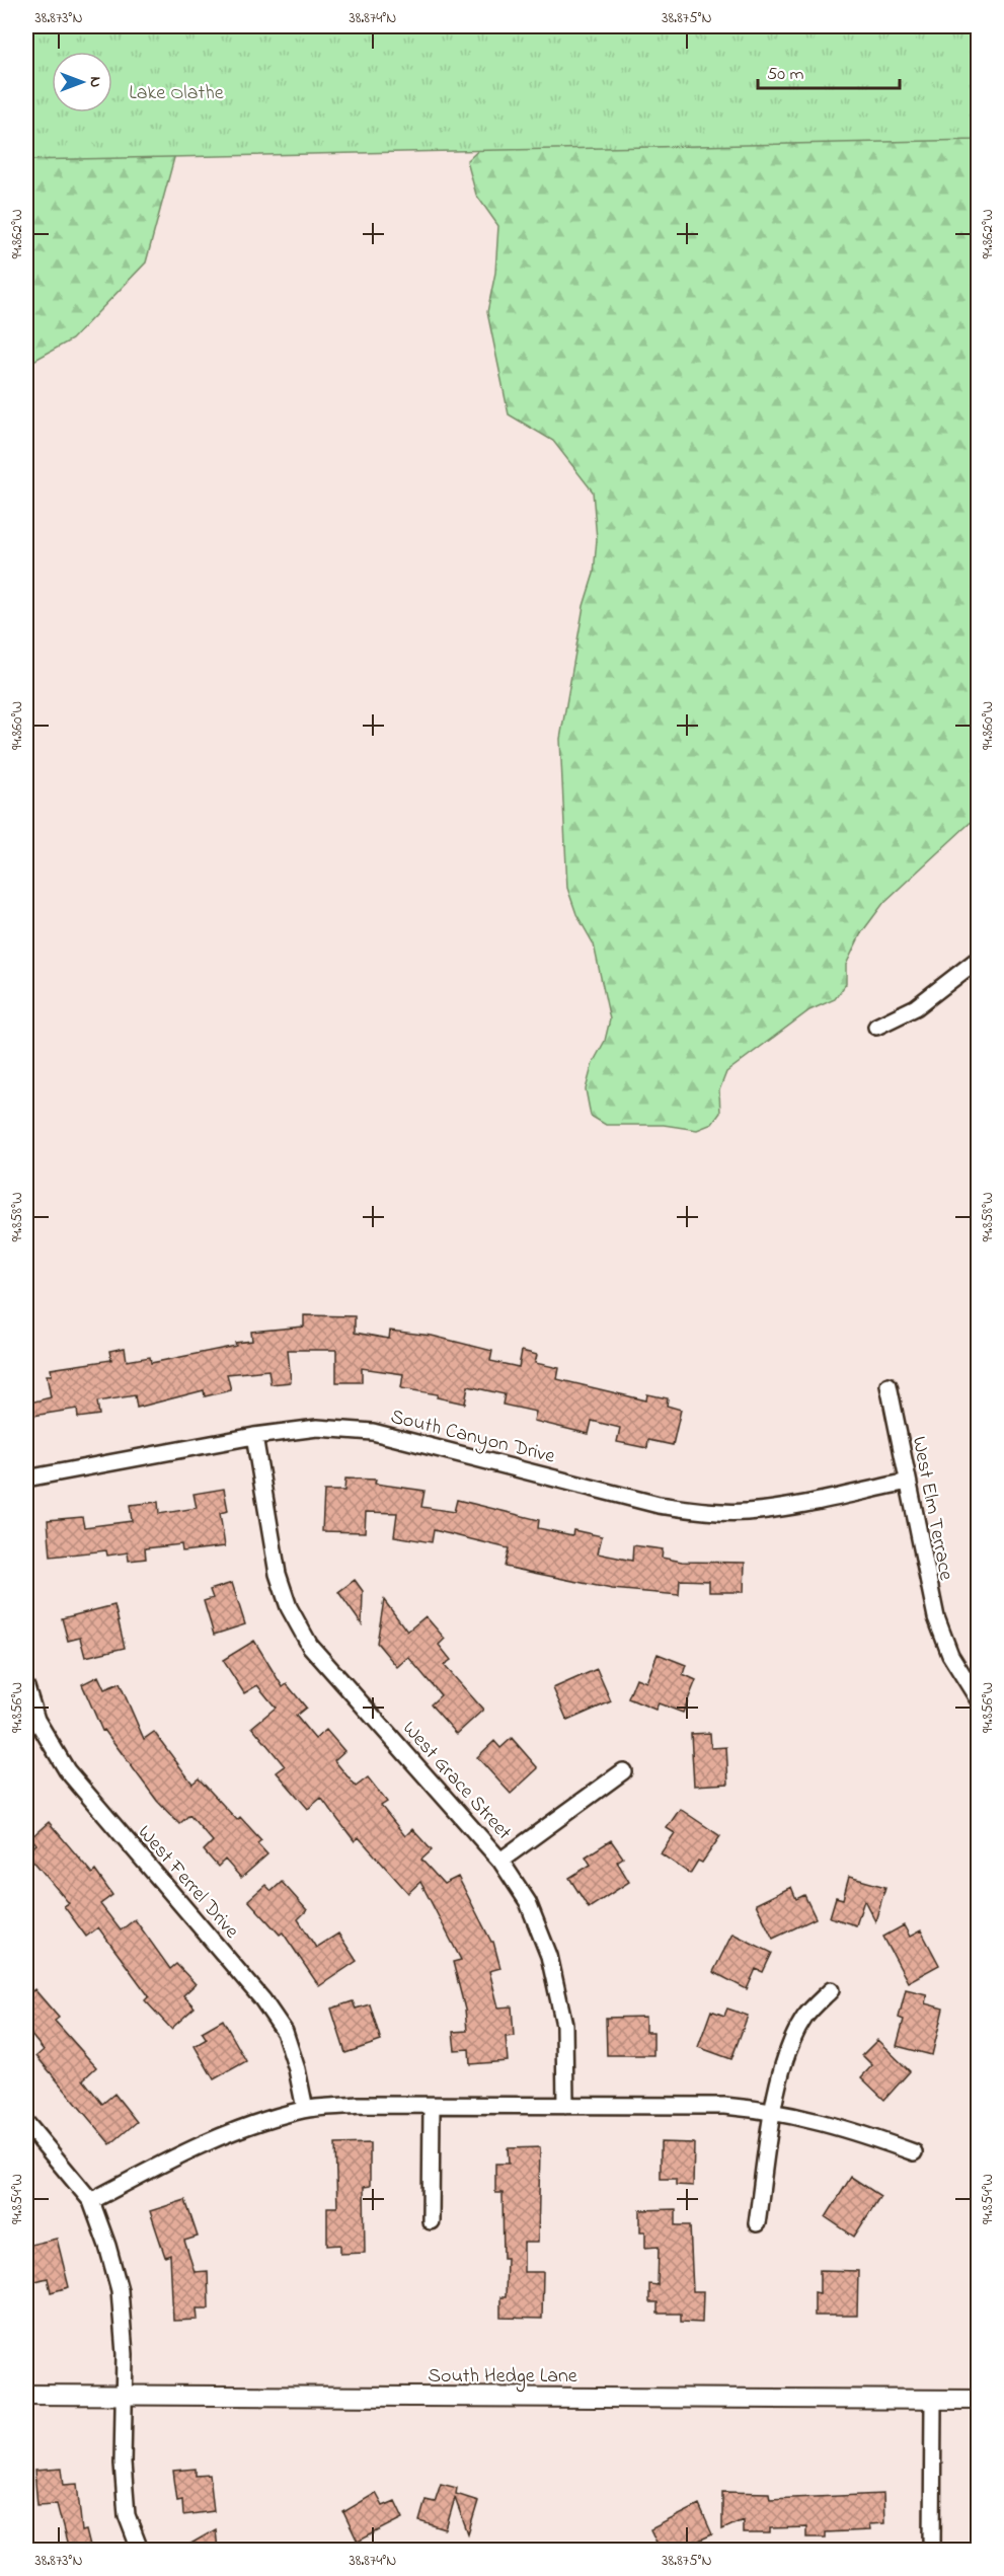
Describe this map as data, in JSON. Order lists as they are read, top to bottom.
{
  "streets": {
    "street": [
      "South Canyon Drive",
      "West Elm Terrace",
      "West Grace Street",
      "West Ferrel Drive",
      "South Hedge Lane"
    ]
  },
  "crossings": [
    ["South Canyon Drive", "West Elm Terrace"],
    ["South Canyon Drive", "West Grace Street"]
  ],
  "parks": ["Lake Olathe"],
  "scale_bar": "50 m",
  "north": "right",
  "coordinates": [
    "38.873°N",
    "38.874°N",
    "38.875°N",
    "94.862°W",
    "94.860°W",
    "94.858°W",
    "94.856°W",
    "94.854°W"
  ]
}
